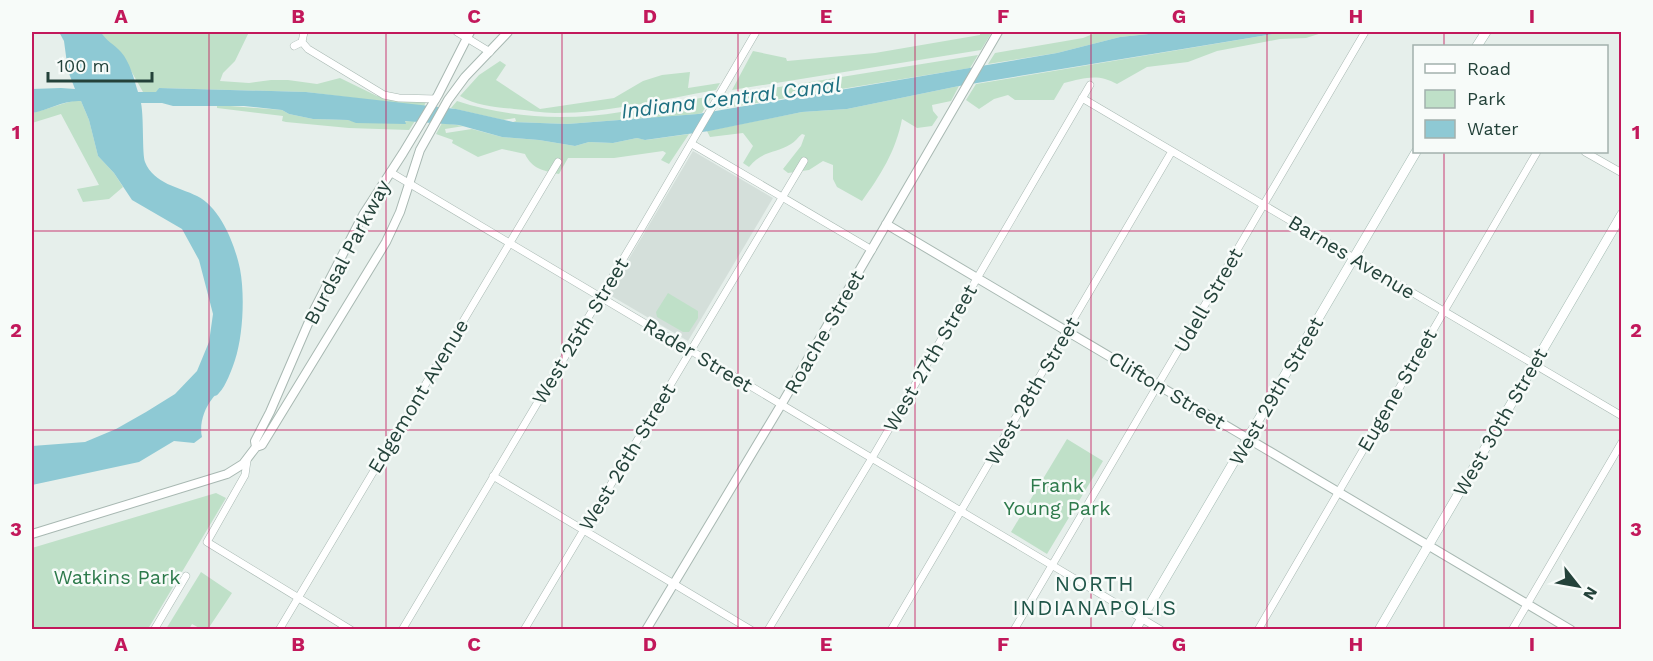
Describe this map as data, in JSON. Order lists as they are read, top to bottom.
{
  "streets": {
    "main road": ["West 29th Street", "West 30th Street"],
    "street": [
      "Burdsal Parkway",
      "Barnes Avenue",
      "Udell Street",
      "West 25th Street",
      "Roache Street",
      "Rader Street",
      "West 27th Street",
      "Clifton Street",
      "Eugene Street",
      "West 28th Street",
      "Edgemont Avenue",
      "West 26th Street"
    ]
  },
  "crossings": [
    ["Burdsal Parkway", "Rader Street"],
    ["Barnes Avenue", "Udell Street"],
    ["Barnes Avenue", "West 27th Street"],
    ["Barnes Avenue", "Eugene Street"],
    ["Barnes Avenue", "West 28th Street"],
    ["Barnes Avenue", "West 29th Street"],
    ["Barnes Avenue", "West 30th Street"],
    ["Udell Street", "Rader Street"],
    ["Udell Street", "Clifton Street"],
    ["West 25th Street", "Rader Street"],
    ["Roache Street", "Rader Street"],
    ["Roache Street", "Clifton Street"],
    ["Rader Street", "West 27th Street"],
    ["Rader Street", "West 28th Street"],
    ["Rader Street", "West 29th Street"],
    ["Rader Street", "Edgemont Avenue"],
    ["Rader Street", "West 26th Street"],
    ["West 27th Street", "Clifton Street"],
    ["Clifton Street", "Eugene Street"],
    ["Clifton Street", "West 28th Street"],
    ["Clifton Street", "West 29th Street"],
    ["Clifton Street", "West 30th Street"]
  ],
  "districts": ["NORTH INDIANAPOLIS"],
  "water": ["Indiana Central Canal"],
  "parks": ["Frank Young Park", "Watkins Park"],
  "legend": ["Road", "Park", "Water"],
  "scale_bar": "100 m",
  "north": "bottom right",
  "grid": {
    "columns": [
      "A",
      "B",
      "C",
      "D",
      "E",
      "F",
      "G",
      "H",
      "I"
    ],
    "rows": ["1", "2", "3"]
  }
}
